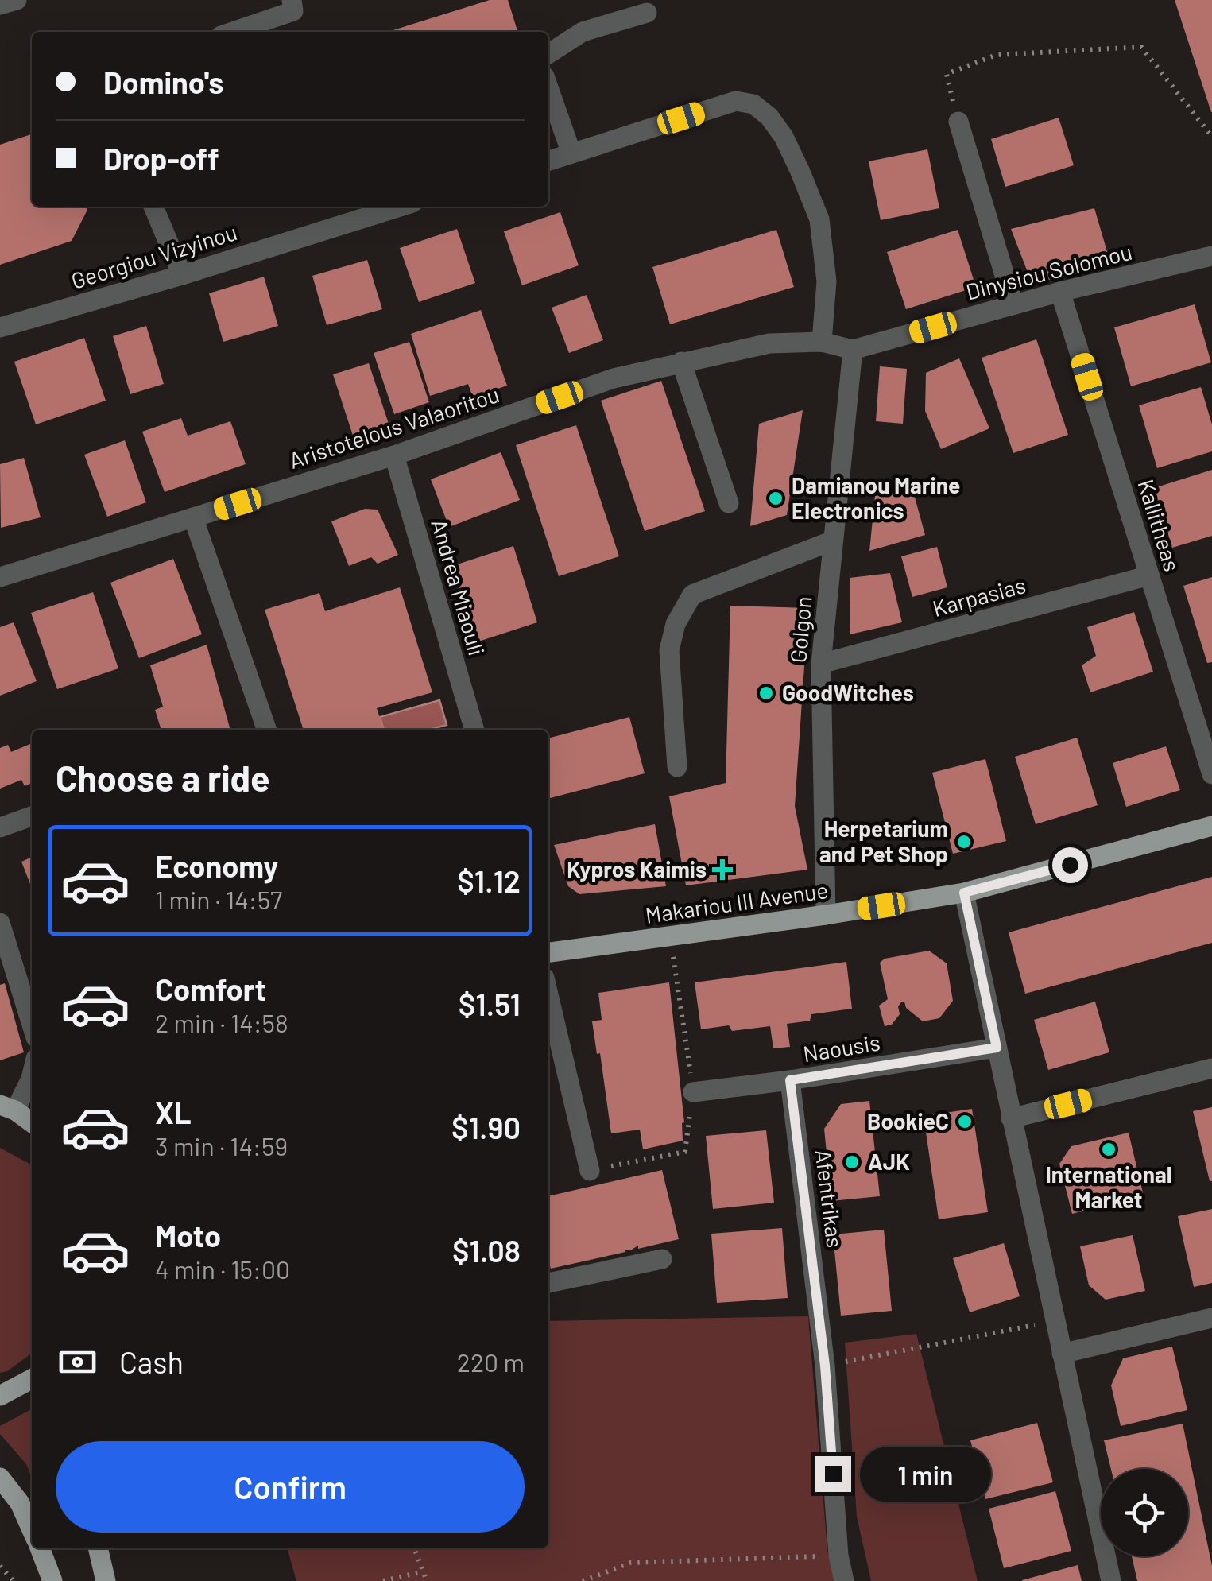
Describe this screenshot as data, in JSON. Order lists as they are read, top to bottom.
{
  "streets": {
    "main road": ["Makariou III Avenue"],
    "street": [
      "Georgiou Vizyinou",
      "Dinysiou Solomou",
      "Aristotelous Valaoritou",
      "Kallitheas",
      "Andrea Miaouli",
      "Karpasias",
      "Golgon",
      "Naousis",
      "Afentrikas"
    ]
  },
  "crossings": [
    ["Dinysiou Solomou", "Aristotelous Valaoritou"],
    ["Dinysiou Solomou", "Kallitheas"],
    ["Dinysiou Solomou", "Golgon"],
    ["Aristotelous Valaoritou", "Andrea Miaouli"],
    ["Aristotelous Valaoritou", "Golgon"],
    ["Kallitheas", "Karpasias"],
    ["Karpasias", "Golgon"],
    ["Golgon", "Makariou III Avenue"],
    ["Naousis", "Afentrikas"]
  ],
  "places": {
    "other": [
      "Damianou Marine Electronics",
      "GoodWitches",
      "Herpetarium and Pet Shop",
      "BookieC",
      "International Market",
      "AJK"
    ],
    "health": ["Kypros Kaimis"]
  },
  "page": {
    "banner": ["Domino's", "Drop-off"],
    "heading": "Choose a ride",
    "list": [
      {
        "name": "Economy",
        "note": "1 min · 14:57",
        "value": "$1.12"
      },
      {
        "name": "Comfort",
        "note": "2 min · 14:58",
        "value": "$1.51"
      },
      {
        "name": "XL",
        "note": "3 min · 14:59",
        "value": "$1.90"
      },
      {
        "name": "Moto",
        "note": "4 min · 15:00",
        "value": "$1.08"
      }
    ],
    "pay": ["Cash", "220 m"],
    "buttons": "Confirm",
    "bubble": "1 min"
  }
}
